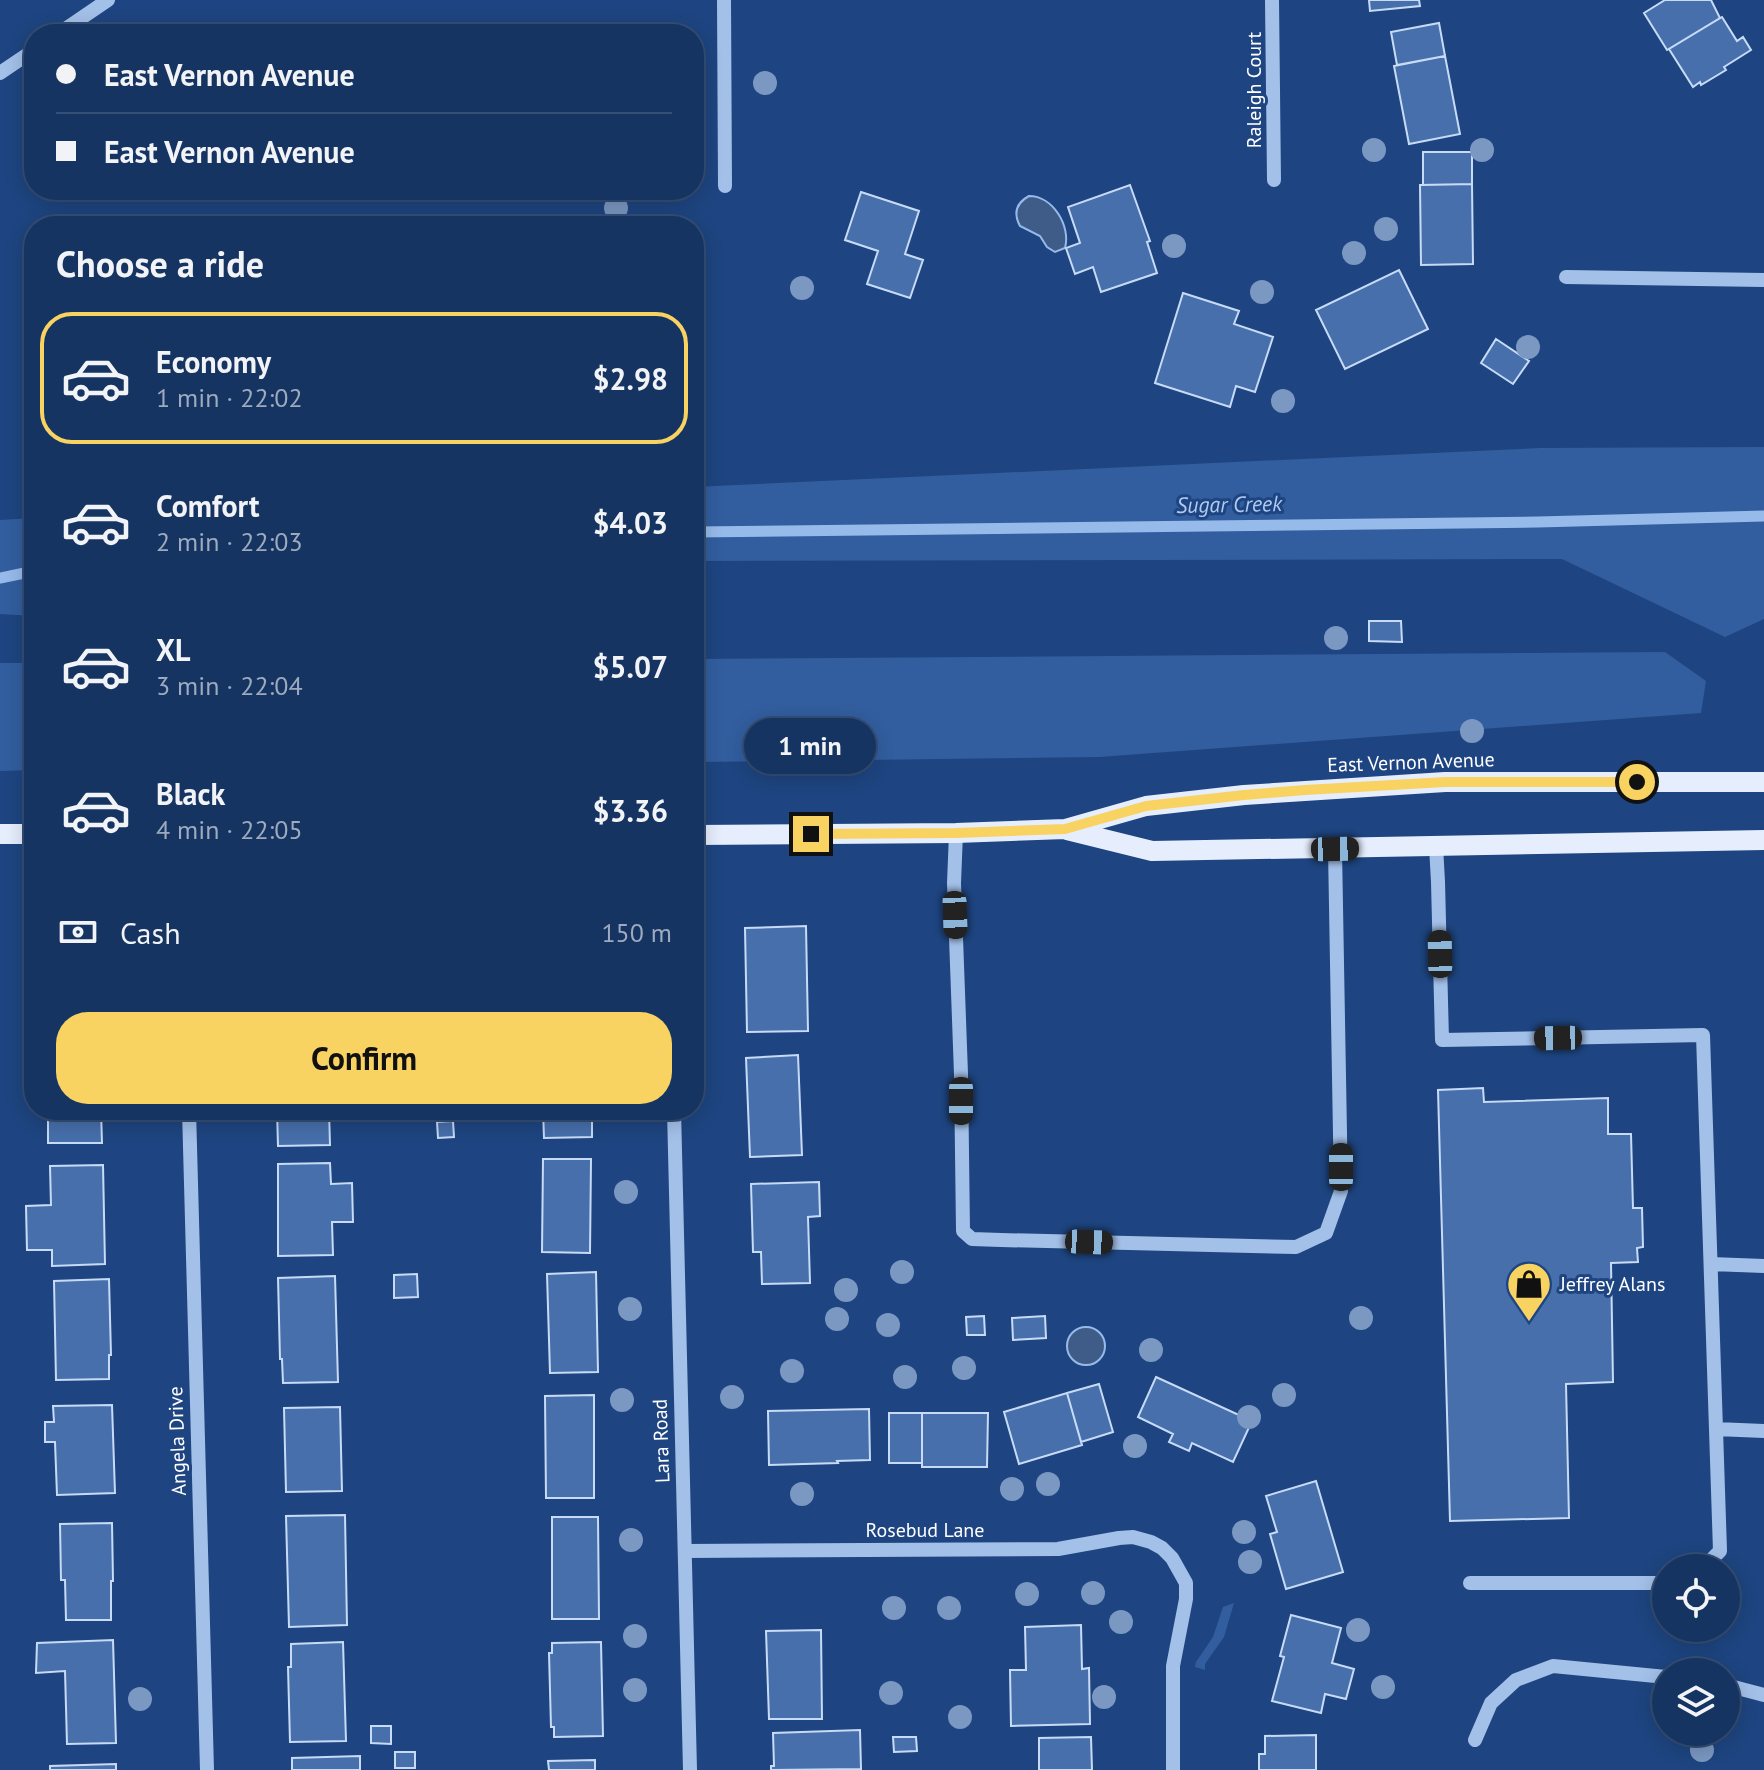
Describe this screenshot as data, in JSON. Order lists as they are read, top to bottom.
{
  "streets": {
    "main road": ["East Vernon Avenue"],
    "street": [
      "Raleigh Court",
      "Angela Drive",
      "Lara Road",
      "Rosebud Lane"
    ]
  },
  "crossings": [
    ["Lara Road", "Rosebud Lane"]
  ],
  "water": ["Sugar Creek"],
  "places": {
    "shop": ["Jeffrey Alans"]
  },
  "page": {
    "banner": ["East Vernon Avenue", "East Vernon Avenue"],
    "heading": "Choose a ride",
    "list": [
      {
        "name": "Economy",
        "note": "1 min · 22:02",
        "value": "$2.98"
      },
      {
        "name": "Comfort",
        "note": "2 min · 22:03",
        "value": "$4.03"
      },
      {
        "name": "XL",
        "note": "3 min · 22:04",
        "value": "$5.07"
      },
      {
        "name": "Black",
        "note": "4 min · 22:05",
        "value": "$3.36"
      }
    ],
    "bubble": "1 min",
    "pay": ["Cash", "150 m"],
    "buttons": "Confirm"
  }
}
